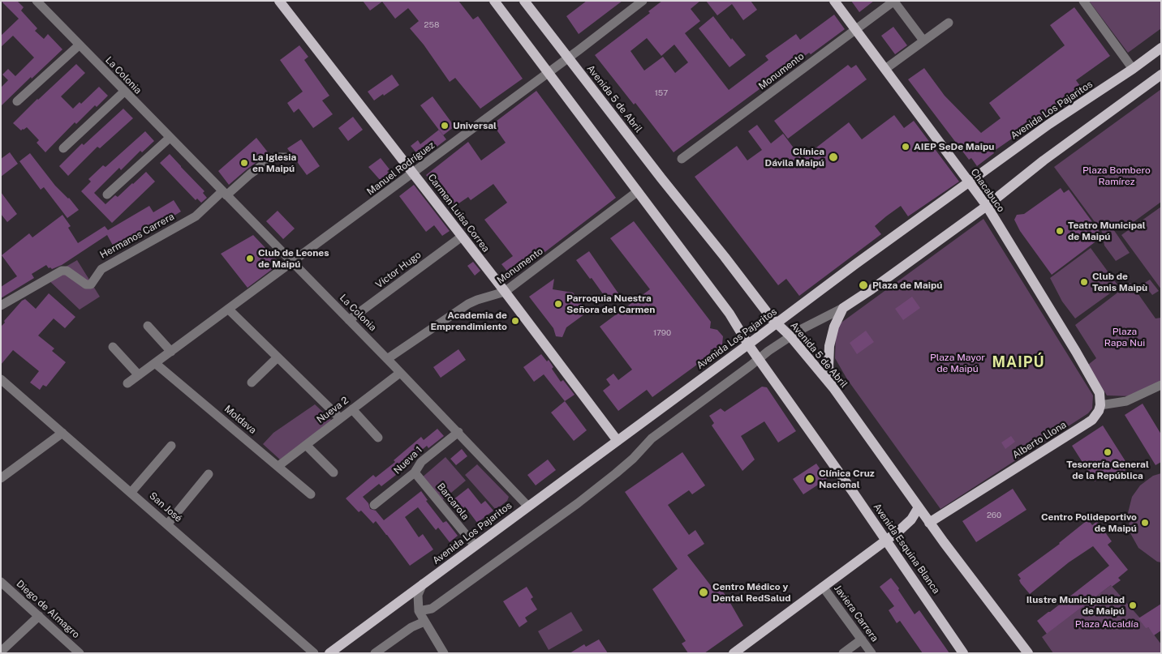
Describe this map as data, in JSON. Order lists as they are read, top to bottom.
{
  "streets": {
    "main road": [
      "Avenida 5 de Abril",
      "Avenida Los Pajaritos",
      "Chacabuco",
      "Carmen Luisa Correa",
      "Alberto Llona",
      "Avenida Esquina Blanca"
    ],
    "street": [
      "Monumento",
      "La Colonia",
      "Manuel Rodríguez",
      "Hermanos Carrera",
      "Víctor Hugo",
      "Nueva 2",
      "Moldava",
      "Nueva 1",
      "Barcarola",
      "San José",
      "Diego de Almagro",
      "Javiera Carrera"
    ]
  },
  "crossings": [
    ["Monumento", "La Colonia"],
    ["Monumento", "Chacabuco"],
    ["Monumento", "Carmen Luisa Correa"],
    ["La Colonia", "Avenida Los Pajaritos"],
    ["La Colonia", "Manuel Rodríguez"],
    ["La Colonia", "Hermanos Carrera"],
    ["La Colonia", "Víctor Hugo"],
    ["La Colonia", "Nueva 2"],
    ["La Colonia", "Nueva 1"],
    ["Avenida 5 de Abril", "Avenida Los Pajaritos"],
    ["Avenida 5 de Abril", "Manuel Rodríguez"],
    ["Avenida 5 de Abril", "Alberto Llona"],
    ["Avenida Los Pajaritos", "Chacabuco"],
    ["Avenida Los Pajaritos", "Carmen Luisa Correa"],
    ["Avenida Los Pajaritos", "Barcarola"],
    ["Manuel Rodríguez", "Carmen Luisa Correa"],
    ["Manuel Rodríguez", "Moldava"],
    ["Chacabuco", "Alberto Llona"],
    ["Carmen Luisa Correa", "Víctor Hugo"],
    ["Nueva 2", "Moldava"],
    ["Nueva 1", "Barcarola"]
  ],
  "districts": ["MAIPÚ"],
  "parks": [
    "Plaza Bombero Ramírez",
    "Plaza Rapa Nui",
    "Plaza Mayor de Maipú",
    "Plaza Alcaldía"
  ],
  "places": [
    "Universal",
    "AIEP SeDe Maipu",
    "Clínica Dávila Maipú",
    "La Iglesia en Maipú",
    "Teatro Municipal de Maipú",
    "Club de Leones de Maipú",
    "Club de Tenis Maipù",
    "Plaza de Maipú",
    "Parroquia Nuestra Señora del Carmen",
    "Academia de Emprendimiento",
    "Tesorería General de la República",
    "Clínica Cruz Nacional",
    "Centro Polideportivo de Maipú",
    "Centro Médico y Dental RedSalud",
    "Ilustre Municipalidad de Maipú"
  ],
  "house_numbers": [
    "258",
    "157",
    "1790",
    "260"
  ]
}
